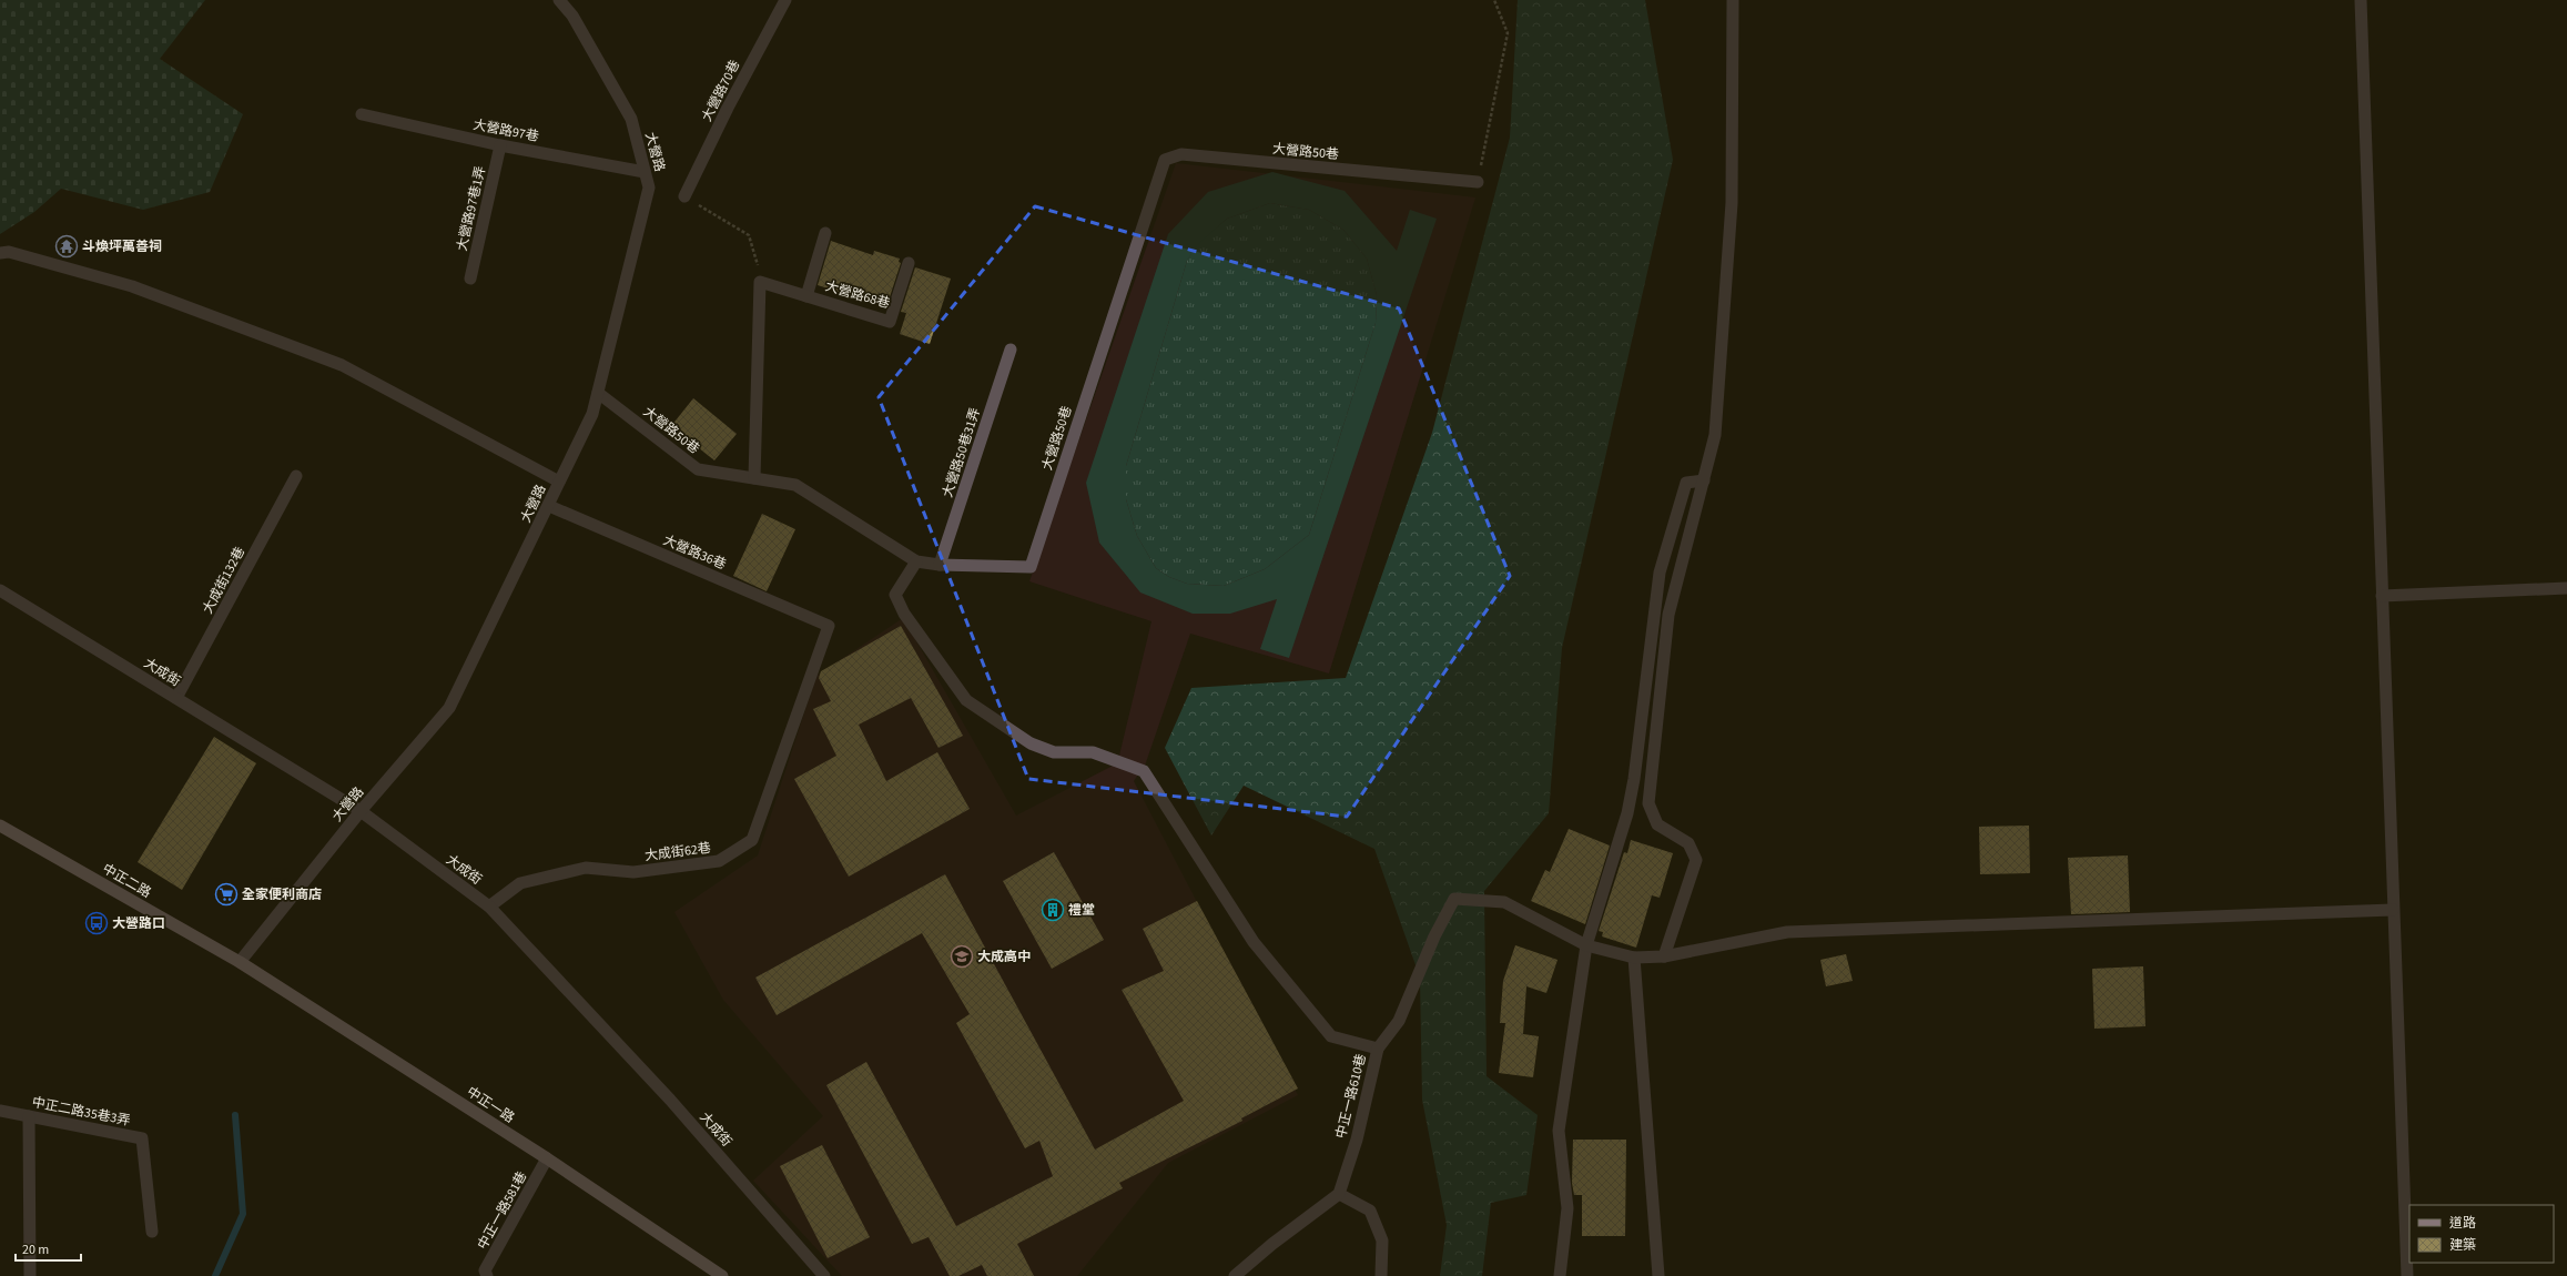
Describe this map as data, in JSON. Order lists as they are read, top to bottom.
{
  "streets": {
    "main road": ["中正二路", "中正一路"],
    "street": [
      "大營路70巷",
      "大營路97巷",
      "大營路",
      "大營路50巷",
      "大營路97巷1弄",
      "大營路68巷",
      "大營路50巷31弄",
      "大營路36巷",
      "大成街132巷",
      "大成街",
      "大成街62巷",
      "中正一路610巷",
      "中正二路35巷3弄",
      "中正一路581巷"
    ]
  },
  "crossings": [
    ["大營路97巷", "大營路"],
    ["大營路97巷", "大營路97巷1弄"],
    ["大營路", "大營路50巷"],
    ["大營路", "大營路36巷"],
    ["大營路", "大成街"],
    ["大營路", "中正二路"],
    ["大營路", "中正一路"],
    ["大營路50巷", "大營路50巷31弄"],
    ["大營路36巷", "大成街62巷"],
    ["大成街132巷", "大成街"],
    ["大成街", "大成街62巷"],
    ["中正二路", "中正一路"],
    ["中正一路", "中正一路581巷"]
  ],
  "places": {
    "temple": ["斗煥坪萬善祠"],
    "supermarket": ["全家便利商店"],
    "building": ["禮堂"],
    "bus stop": ["大營路口"],
    "school or university": ["大成高中"]
  },
  "legend": ["道路", "建築"],
  "scale_bar": "20 m"
}
